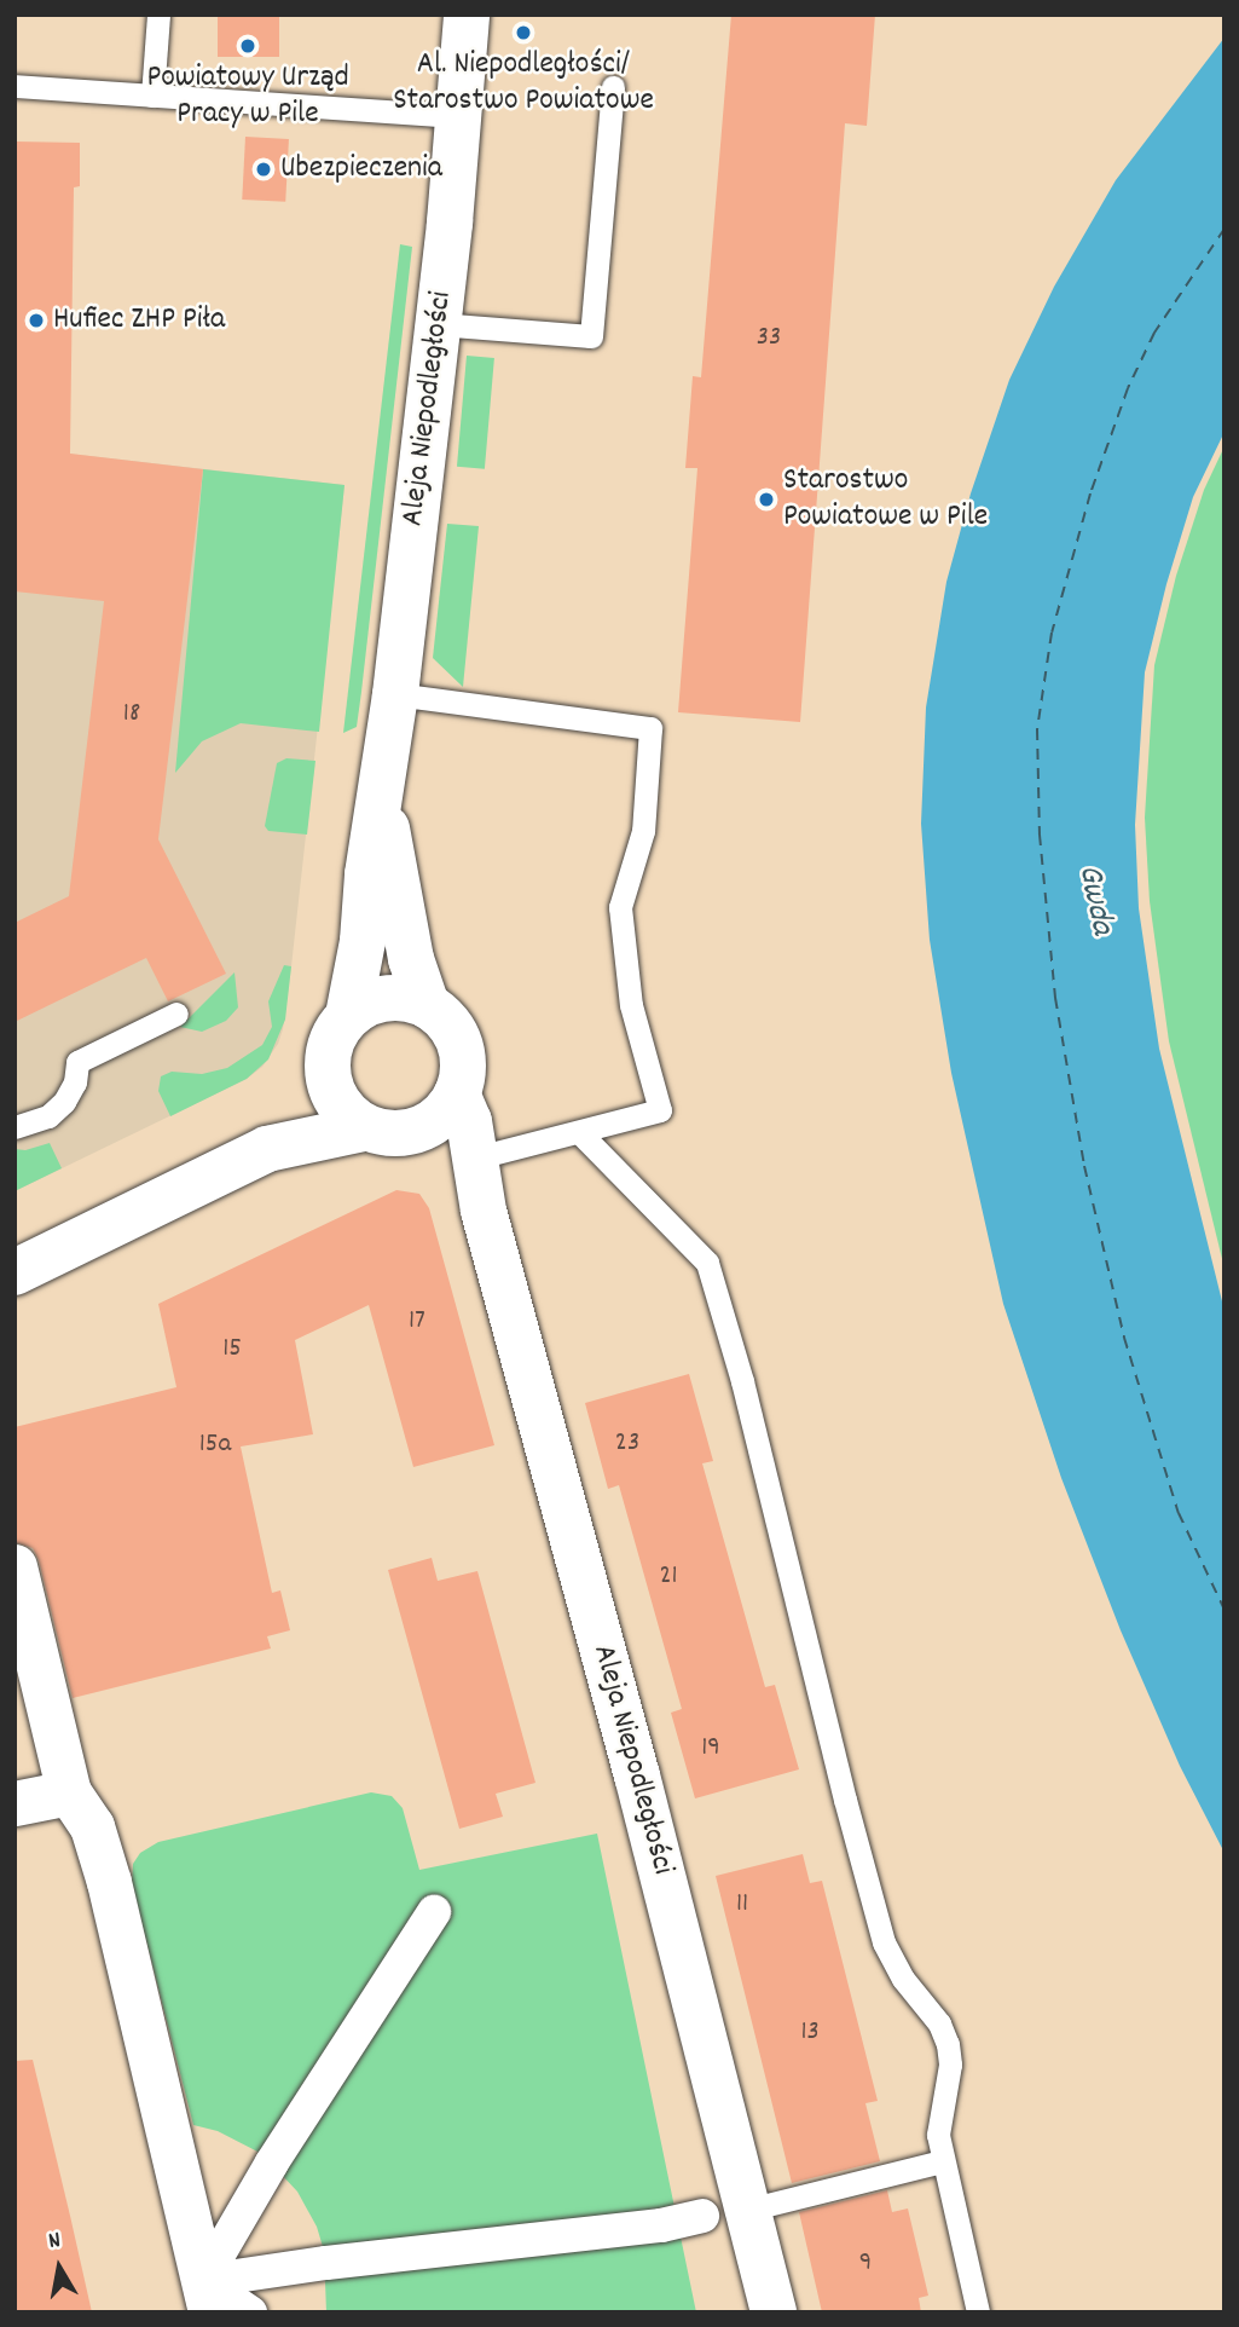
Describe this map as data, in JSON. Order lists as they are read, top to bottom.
{
  "streets": {
    "street": ["Aleja Niepodległości"]
  },
  "water": ["Gwda"],
  "places": [
    "Al. Niepodległości/ Starostwo Powiatowe",
    "Powiatowy Urząd Pracy w Pile",
    "Ubezpieczenia",
    "Hufiec ZHP Piła",
    "Starostwo Powiatowe w Pile"
  ],
  "house_numbers": [
    "33",
    "18",
    "17",
    "15",
    "23",
    "15a",
    "21",
    "19",
    "11",
    "13",
    "9"
  ],
  "north": "top"
}
